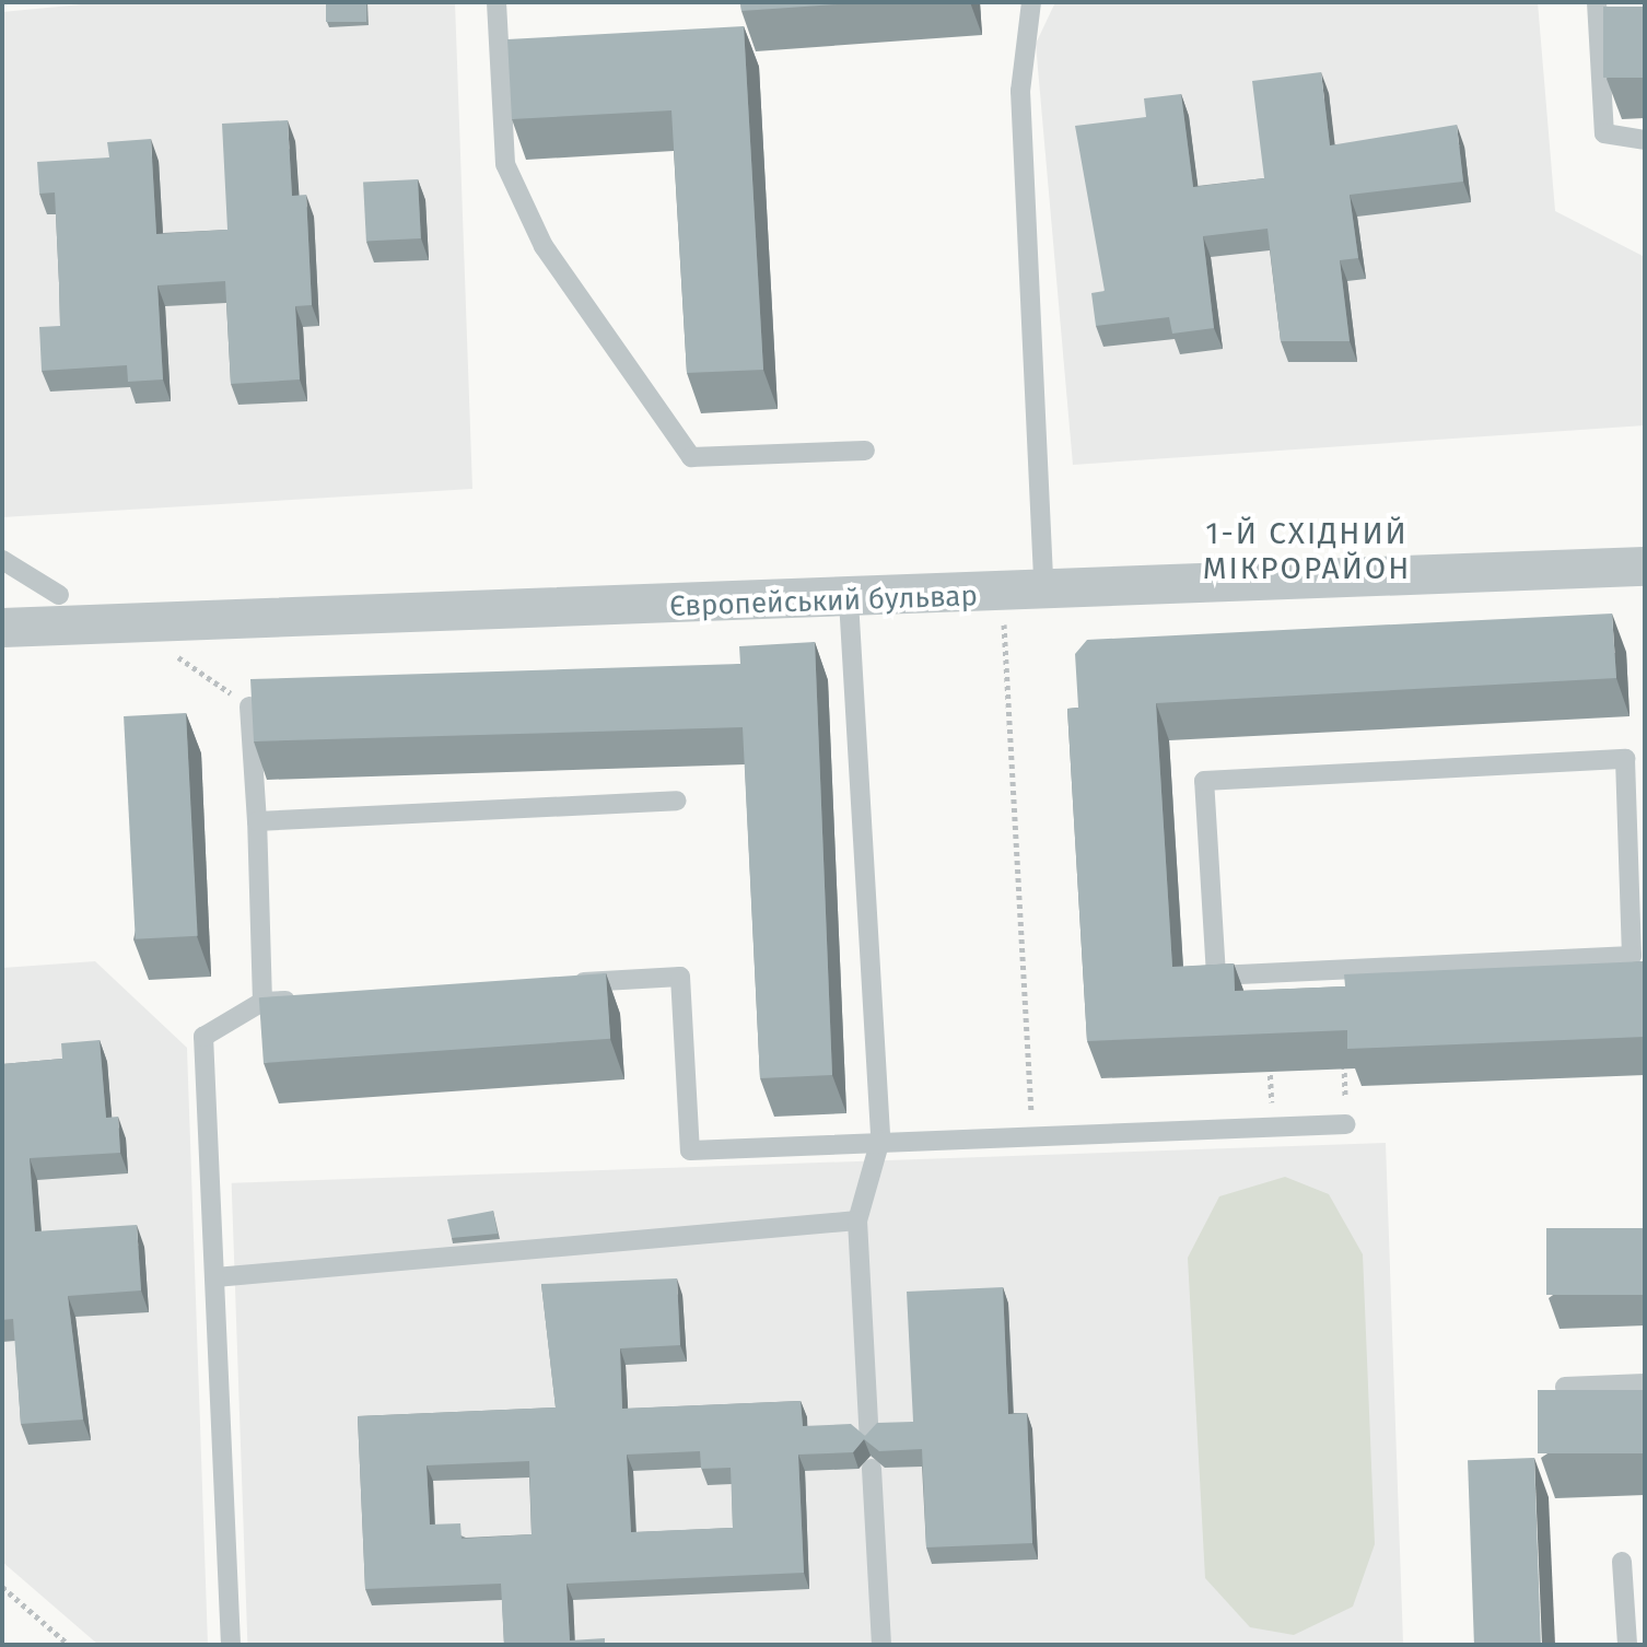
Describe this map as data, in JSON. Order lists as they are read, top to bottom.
{
  "streets": {
    "street": ["Європейський бульвар"]
  },
  "districts": ["1-Й СХІДНИЙ МІКРОРАЙОН"]
}
